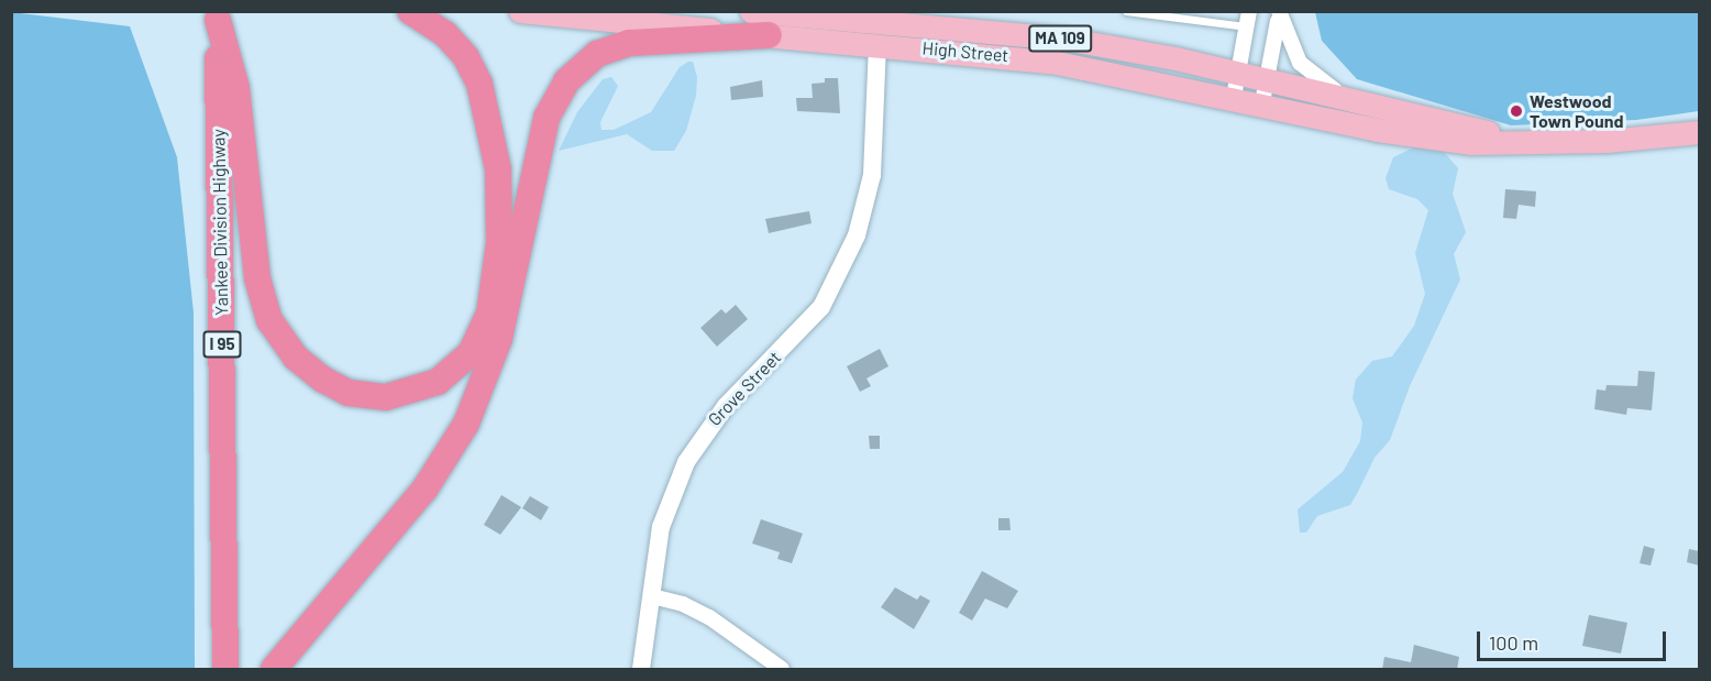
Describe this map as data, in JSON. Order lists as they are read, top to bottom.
{
  "streets": {
    "highway": ["Yankee Division Highway", "I 95"],
    "main road": ["MA 109", "High Street"],
    "street": ["Grove Street"]
  },
  "crossings": [
    ["High Street", "Grove Street"]
  ],
  "places": ["Westwood Town Pound"],
  "scale_bar": "100 m"
}
